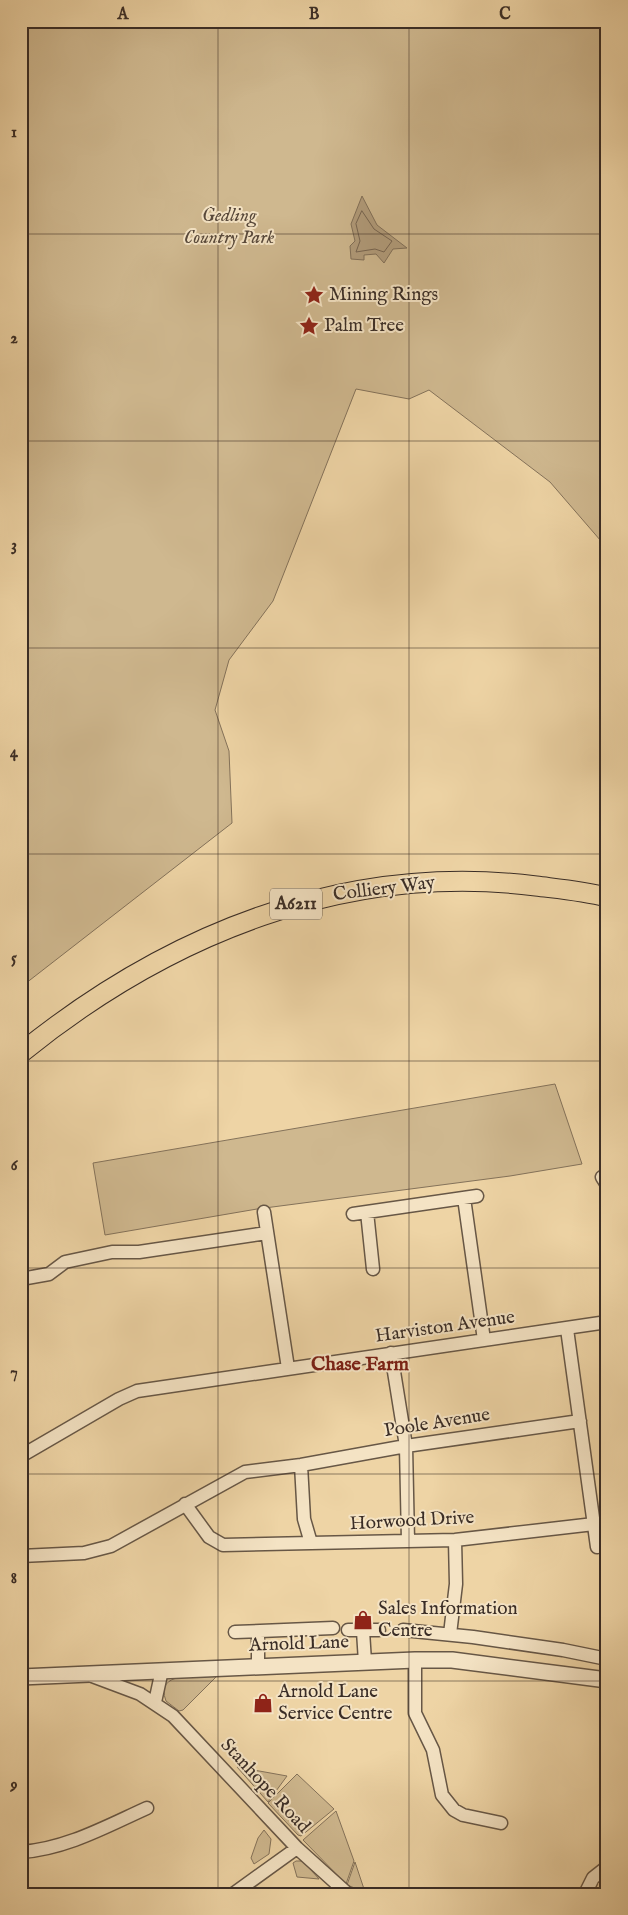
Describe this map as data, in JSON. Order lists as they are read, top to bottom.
{
  "streets": {
    "main road": ["Colliery Way", "A6211"],
    "street": [
      "Harviston Avenue",
      "Poole Avenue",
      "Horwood Drive",
      "Arnold Lane",
      "Stanhope Road"
    ]
  },
  "crossings": [
    ["Poole Avenue", "Horwood Drive"],
    ["Arnold Lane", "Stanhope Road"]
  ],
  "districts": ["Chase Farm"],
  "parks": ["Gedling Country Park"],
  "places": {
    "place": ["Mining Rings", "Palm Tree"],
    "shop": ["Sales Information Centre", "Arnold Lane Service Centre"]
  },
  "grid": {
    "columns": ["A", "B", "C"],
    "rows": [
      "1",
      "2",
      "3",
      "4",
      "5",
      "6",
      "7",
      "8",
      "9"
    ]
  }
}
